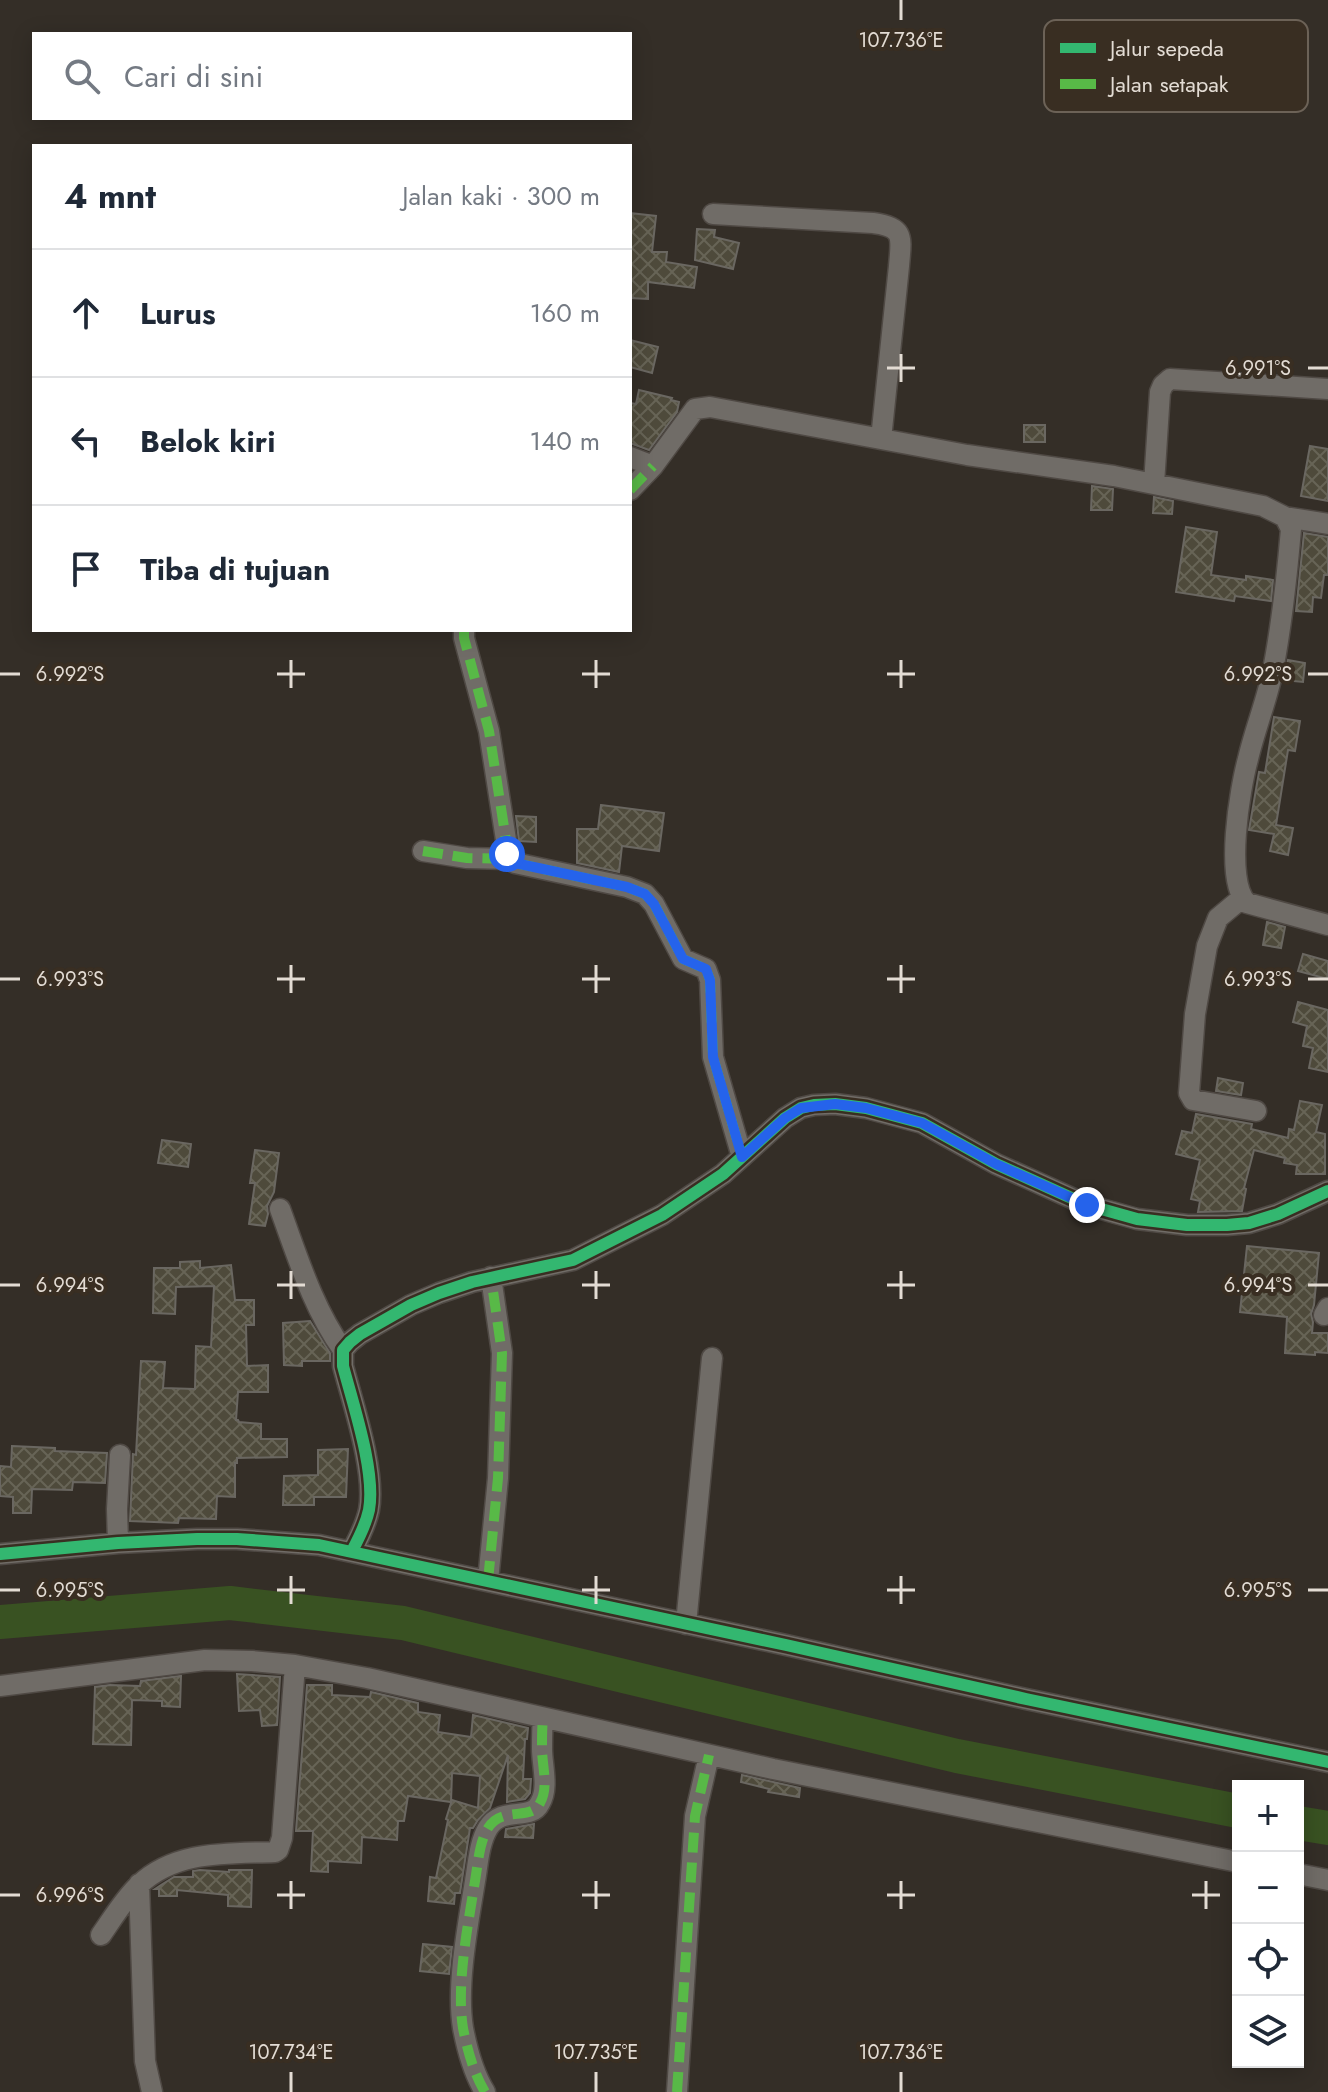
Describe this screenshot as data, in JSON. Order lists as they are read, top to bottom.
{
  "legend": ["Jalur sepeda", "Jalan setapak"],
  "page": {
    "search": "Cari di sini",
    "heading": ["4 mnt", "Jalan kaki · 300 m"],
    "list": [
      ["Lurus", "160 m"],
      ["Belok kiri", "140 m"],
      "Tiba di tujuan"
    ],
    "map_buttons": ["+", "−"]
  },
  "coordinates": [
    "107.736°E",
    "6.991°S",
    "6.992°S",
    "6.993°S",
    "6.994°S",
    "6.995°S",
    "6.996°S",
    "107.734°E",
    "107.735°E"
  ]
}
